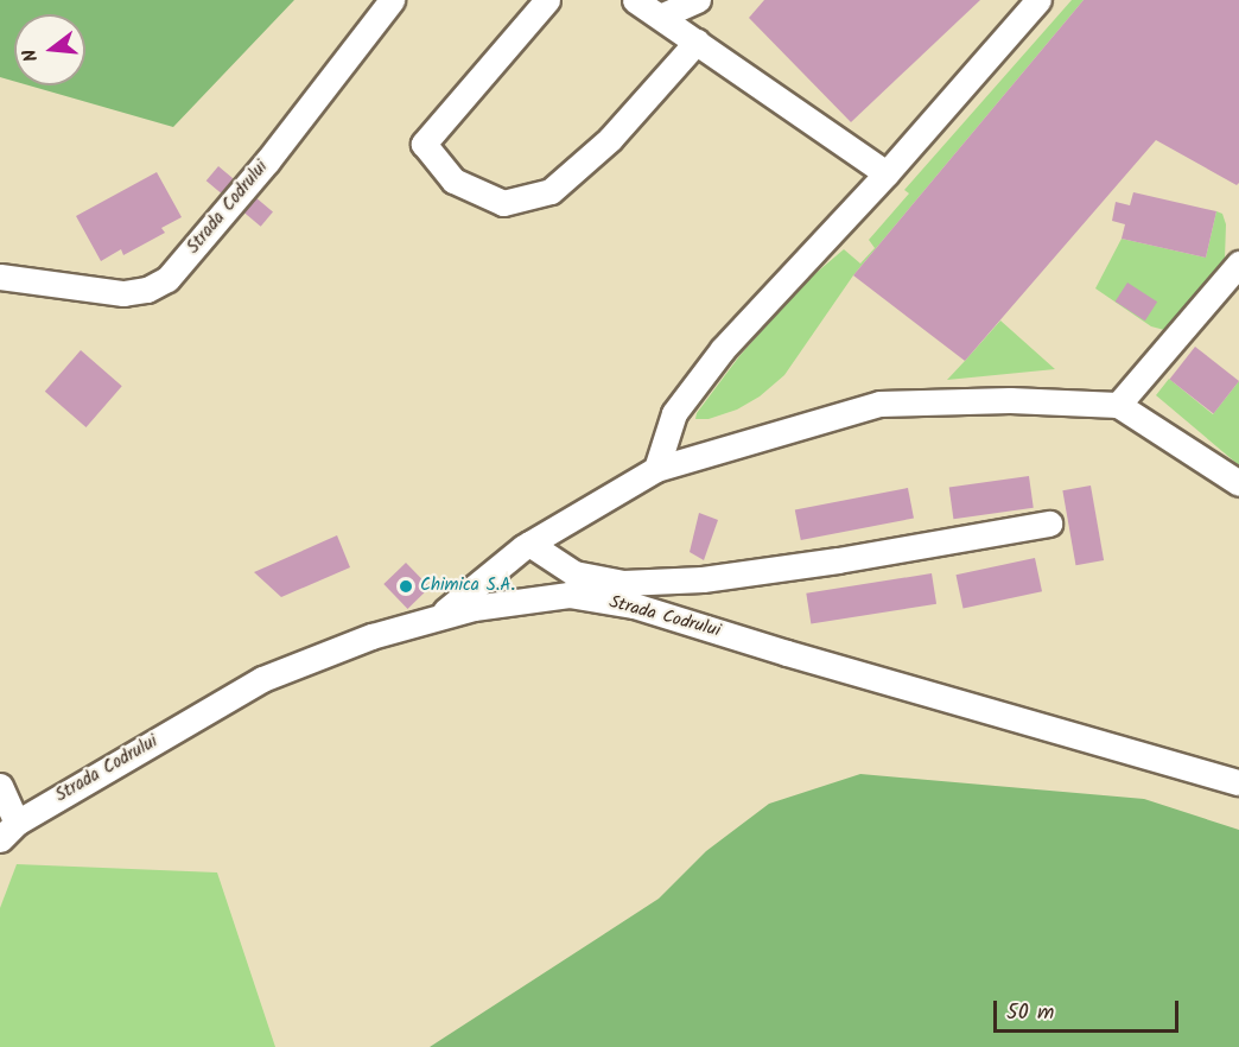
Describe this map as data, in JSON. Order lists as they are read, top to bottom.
{
  "streets": {
    "street": ["Strada Codrului"]
  },
  "places": ["Chimica S.A."],
  "scale_bar": "50 m",
  "north": "left"
}
